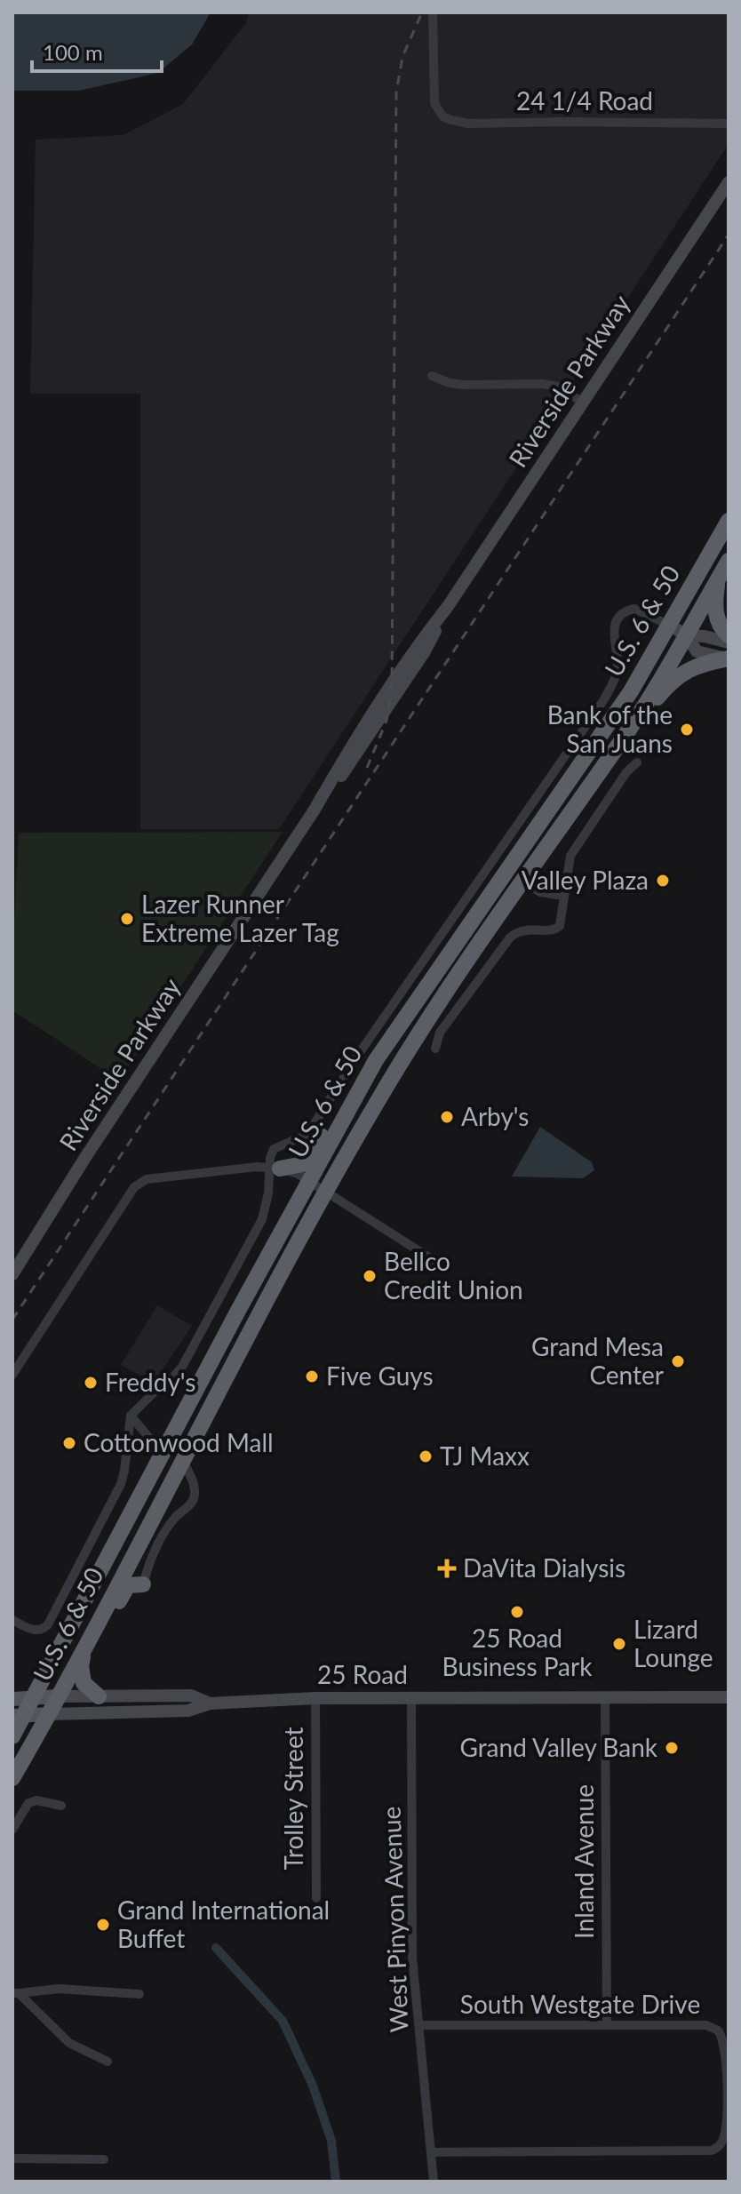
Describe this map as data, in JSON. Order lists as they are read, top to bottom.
{
  "streets": {
    "highway": ["U.S. 6 & 50"],
    "main road": ["Riverside Parkway", "25 Road"],
    "street": [
      "24 1/4 Road",
      "Trolley Street",
      "Inland Avenue",
      "West Pinyon Avenue",
      "South Westgate Drive"
    ]
  },
  "crossings": [
    ["U.S. 6 & 50", "25 Road"],
    ["25 Road", "Trolley Street"],
    ["25 Road", "Inland Avenue"],
    ["25 Road", "West Pinyon Avenue"],
    ["Inland Avenue", "South Westgate Drive"],
    ["West Pinyon Avenue", "South Westgate Drive"]
  ],
  "places": {
    "other": [
      "Bank of the San Juans",
      "Valley Plaza",
      "Lazer Runner Extreme Lazer Tag",
      "Arby's",
      "Bellco Credit Union",
      "Grand Mesa Center",
      "Five Guys",
      "Freddy's",
      "Cottonwood Mall",
      "TJ Maxx",
      "25 Road Business Park",
      "Lizard Lounge",
      "Grand Valley Bank",
      "Grand International Buffet"
    ],
    "health": ["DaVita Dialysis"]
  },
  "scale_bar": "100 m"
}
